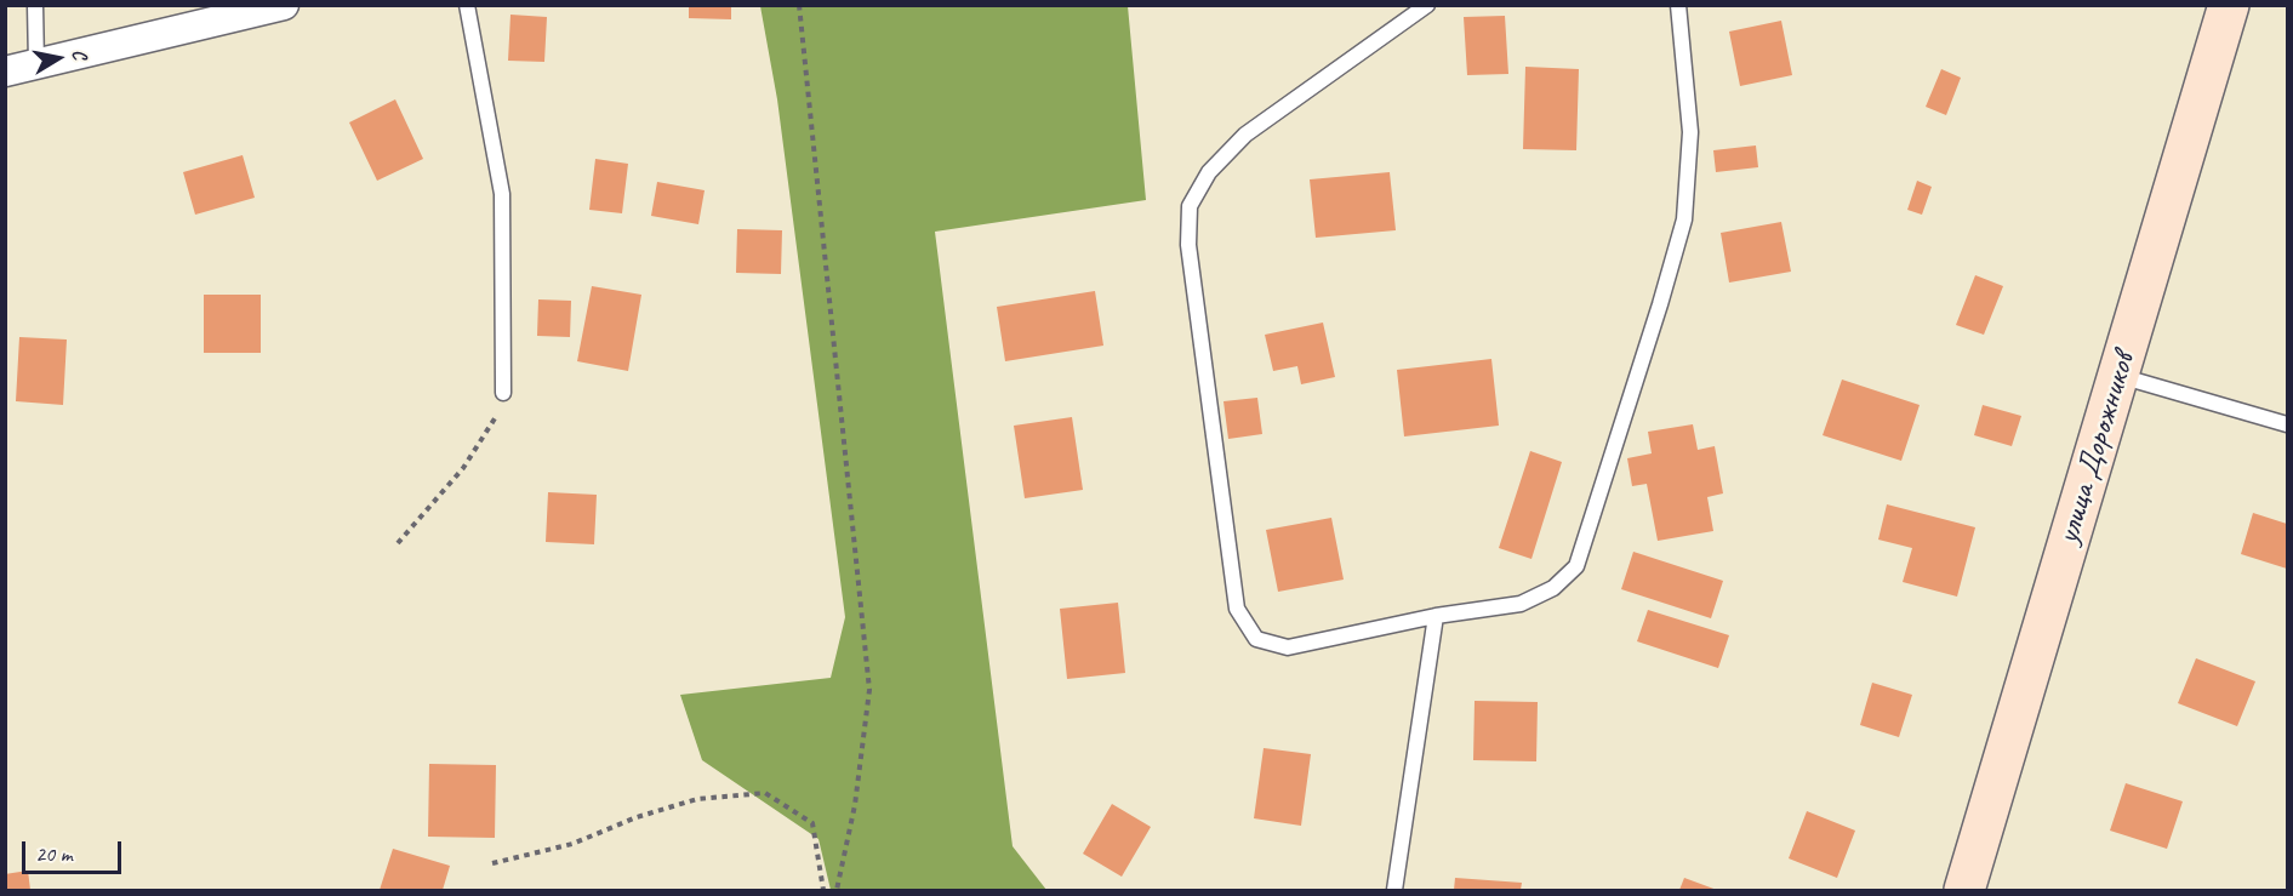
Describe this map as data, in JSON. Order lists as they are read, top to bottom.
{
  "streets": {
    "main road": ["улица Дорожников"]
  },
  "scale_bar": "20 m",
  "north": "right"
}
